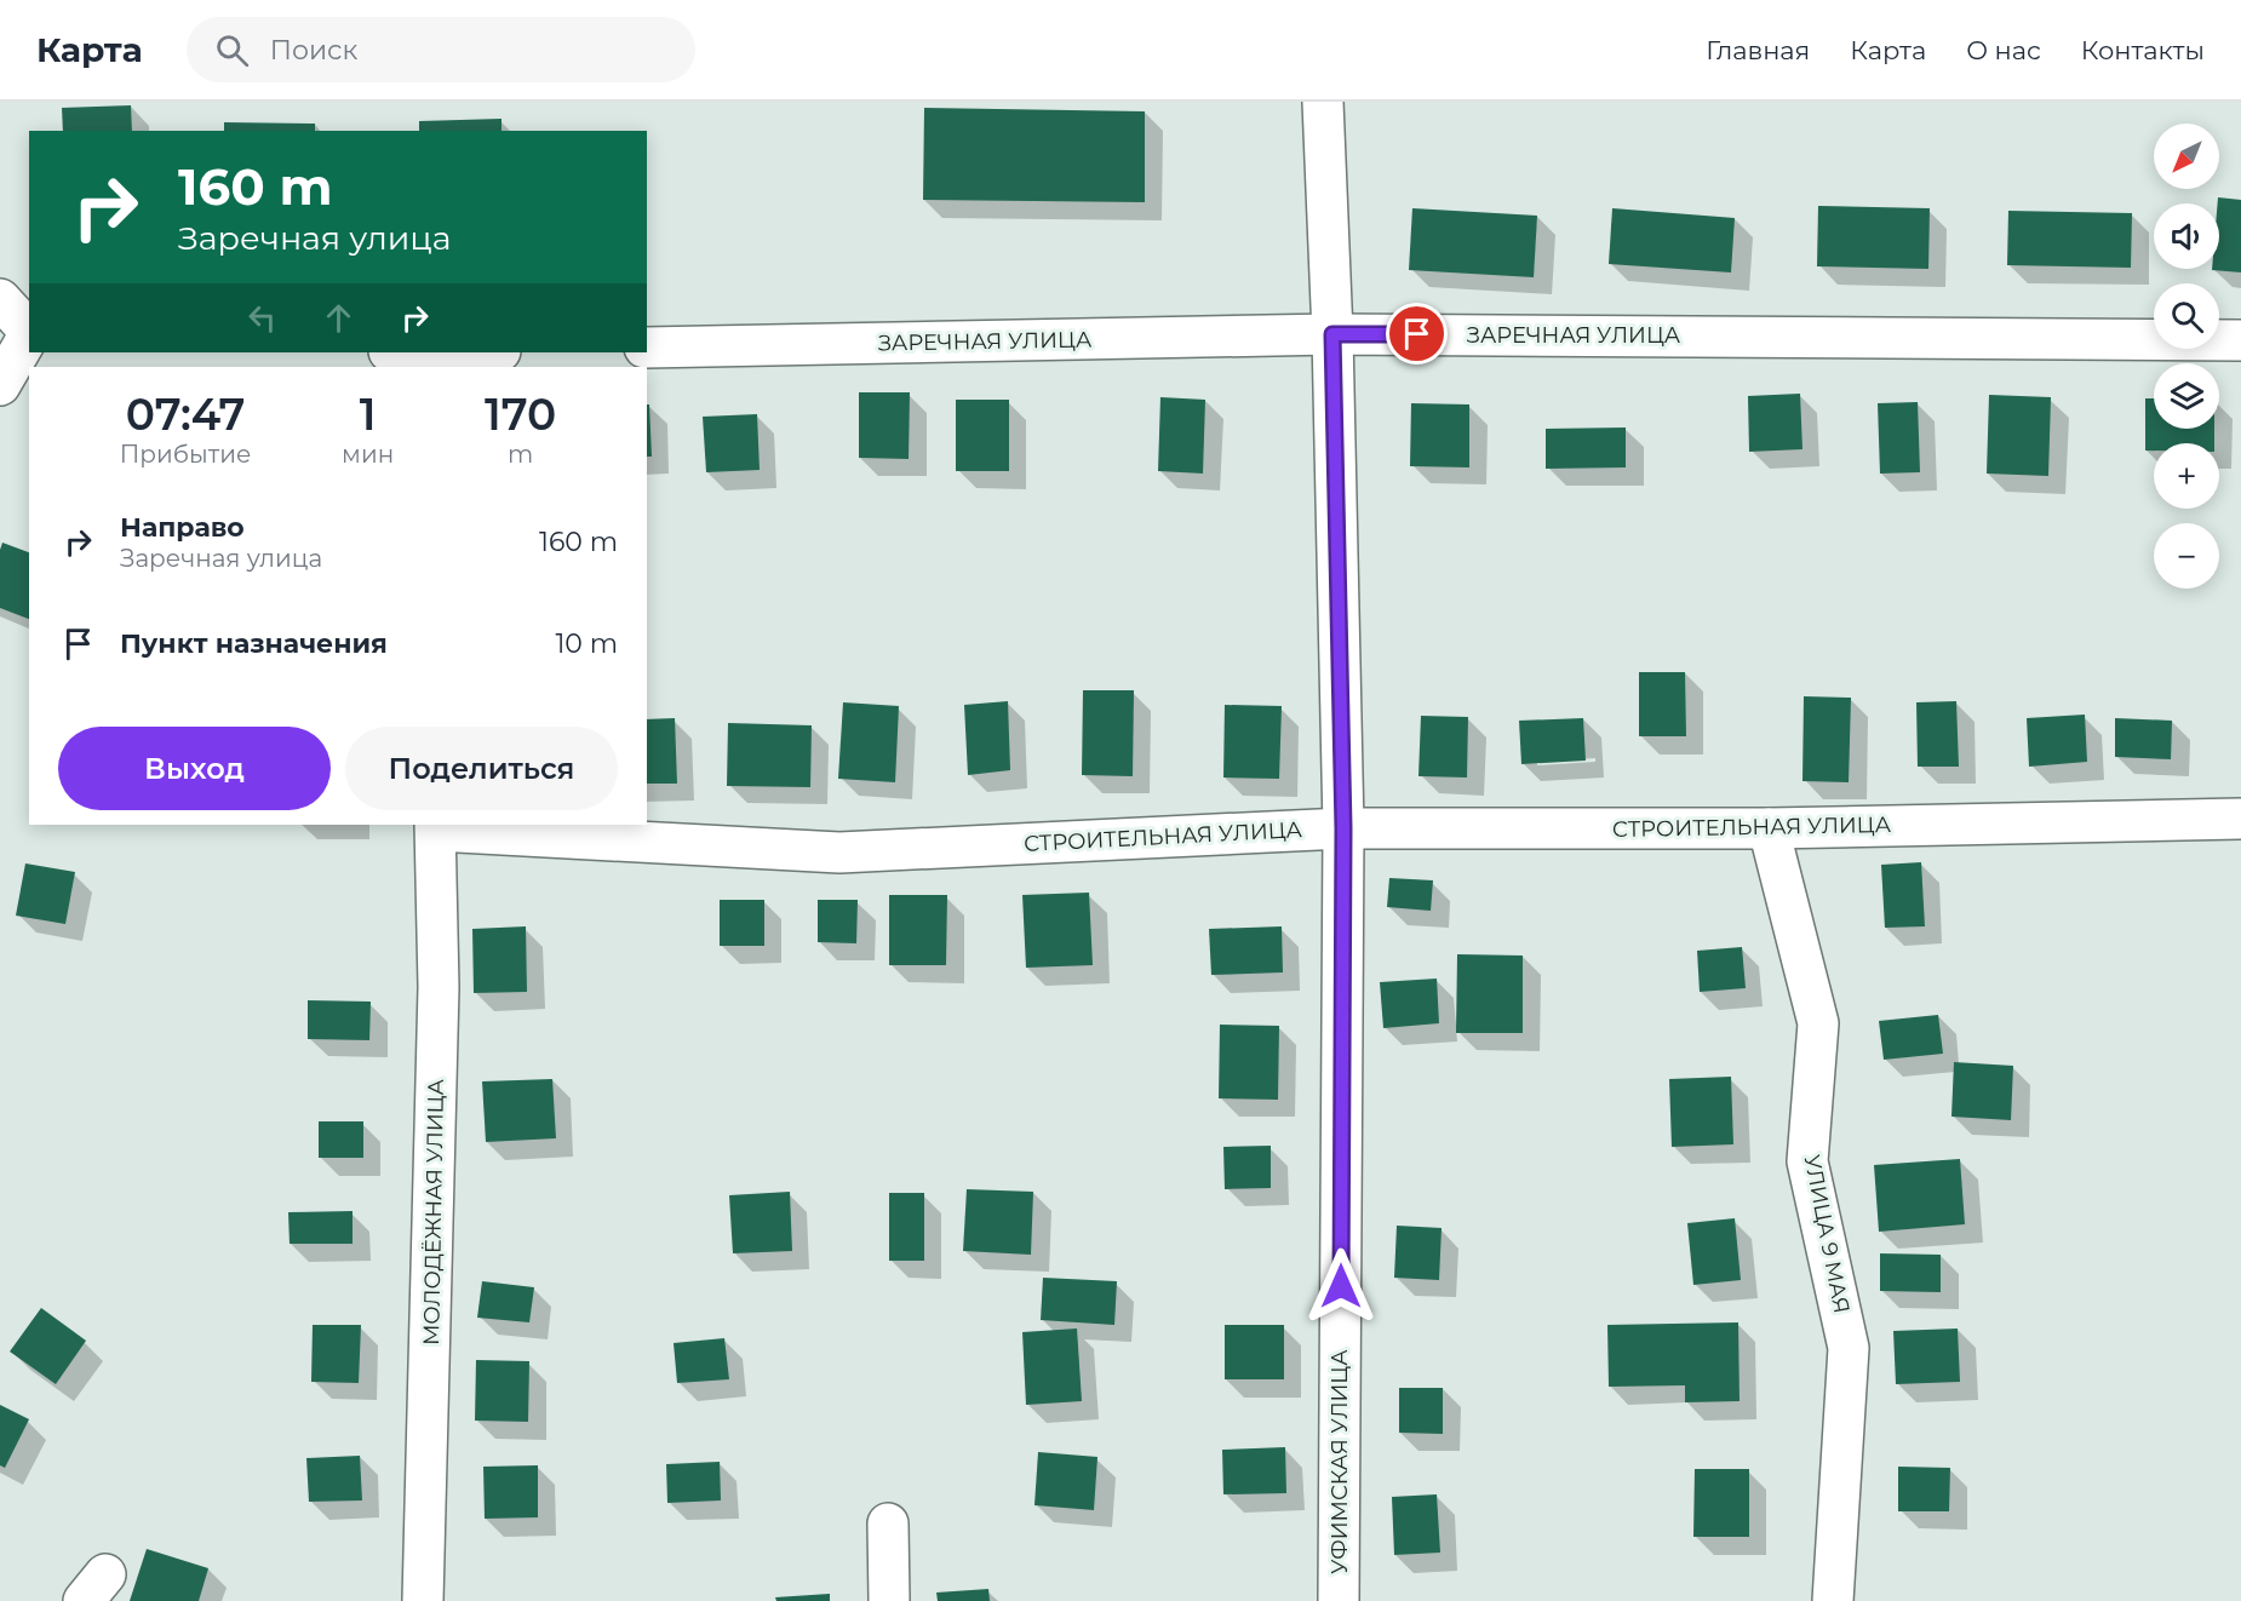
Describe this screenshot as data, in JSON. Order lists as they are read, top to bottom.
{
  "streets": {
    "street": [
      "ЗАРЕЧНАЯ УЛИЦА",
      "СТРОИТЕЛЬНАЯ УЛИЦА",
      "МОЛОДЁЖНАЯ УЛИЦА",
      "УЛИЦА 9 МАЯ",
      "УФИМСКАЯ УЛИЦА"
    ]
  },
  "crossings": [
    ["ЗАРЕЧНАЯ УЛИЦА", "УФИМСКАЯ УЛИЦА"],
    ["СТРОИТЕЛЬНАЯ УЛИЦА", "МОЛОДЁЖНАЯ УЛИЦА"],
    ["СТРОИТЕЛЬНАЯ УЛИЦА", "УЛИЦА 9 МАЯ"],
    ["СТРОИТЕЛЬНАЯ УЛИЦА", "УФИМСКАЯ УЛИЦА"]
  ],
  "north": "bottom left",
  "page": {
    "header": "Карта",
    "search": "Поиск",
    "nav": [
      "Главная",
      "Карта",
      "О нас",
      "Контакты"
    ],
    "map_buttons": ["+", "−"],
    "turn": ["160 m", "Заречная улица"],
    "eta": [
      "07:47",
      "Прибытие",
      "1",
      "мин",
      "170",
      "m"
    ],
    "list": [
      {
        "name": "Направо",
        "note": "Заречная улица",
        "value": "160 m"
      },
      {
        "name": "Пункт назначения",
        "value": "10 m"
      }
    ],
    "buttons": ["Выход", "Поделиться"]
  }
}
